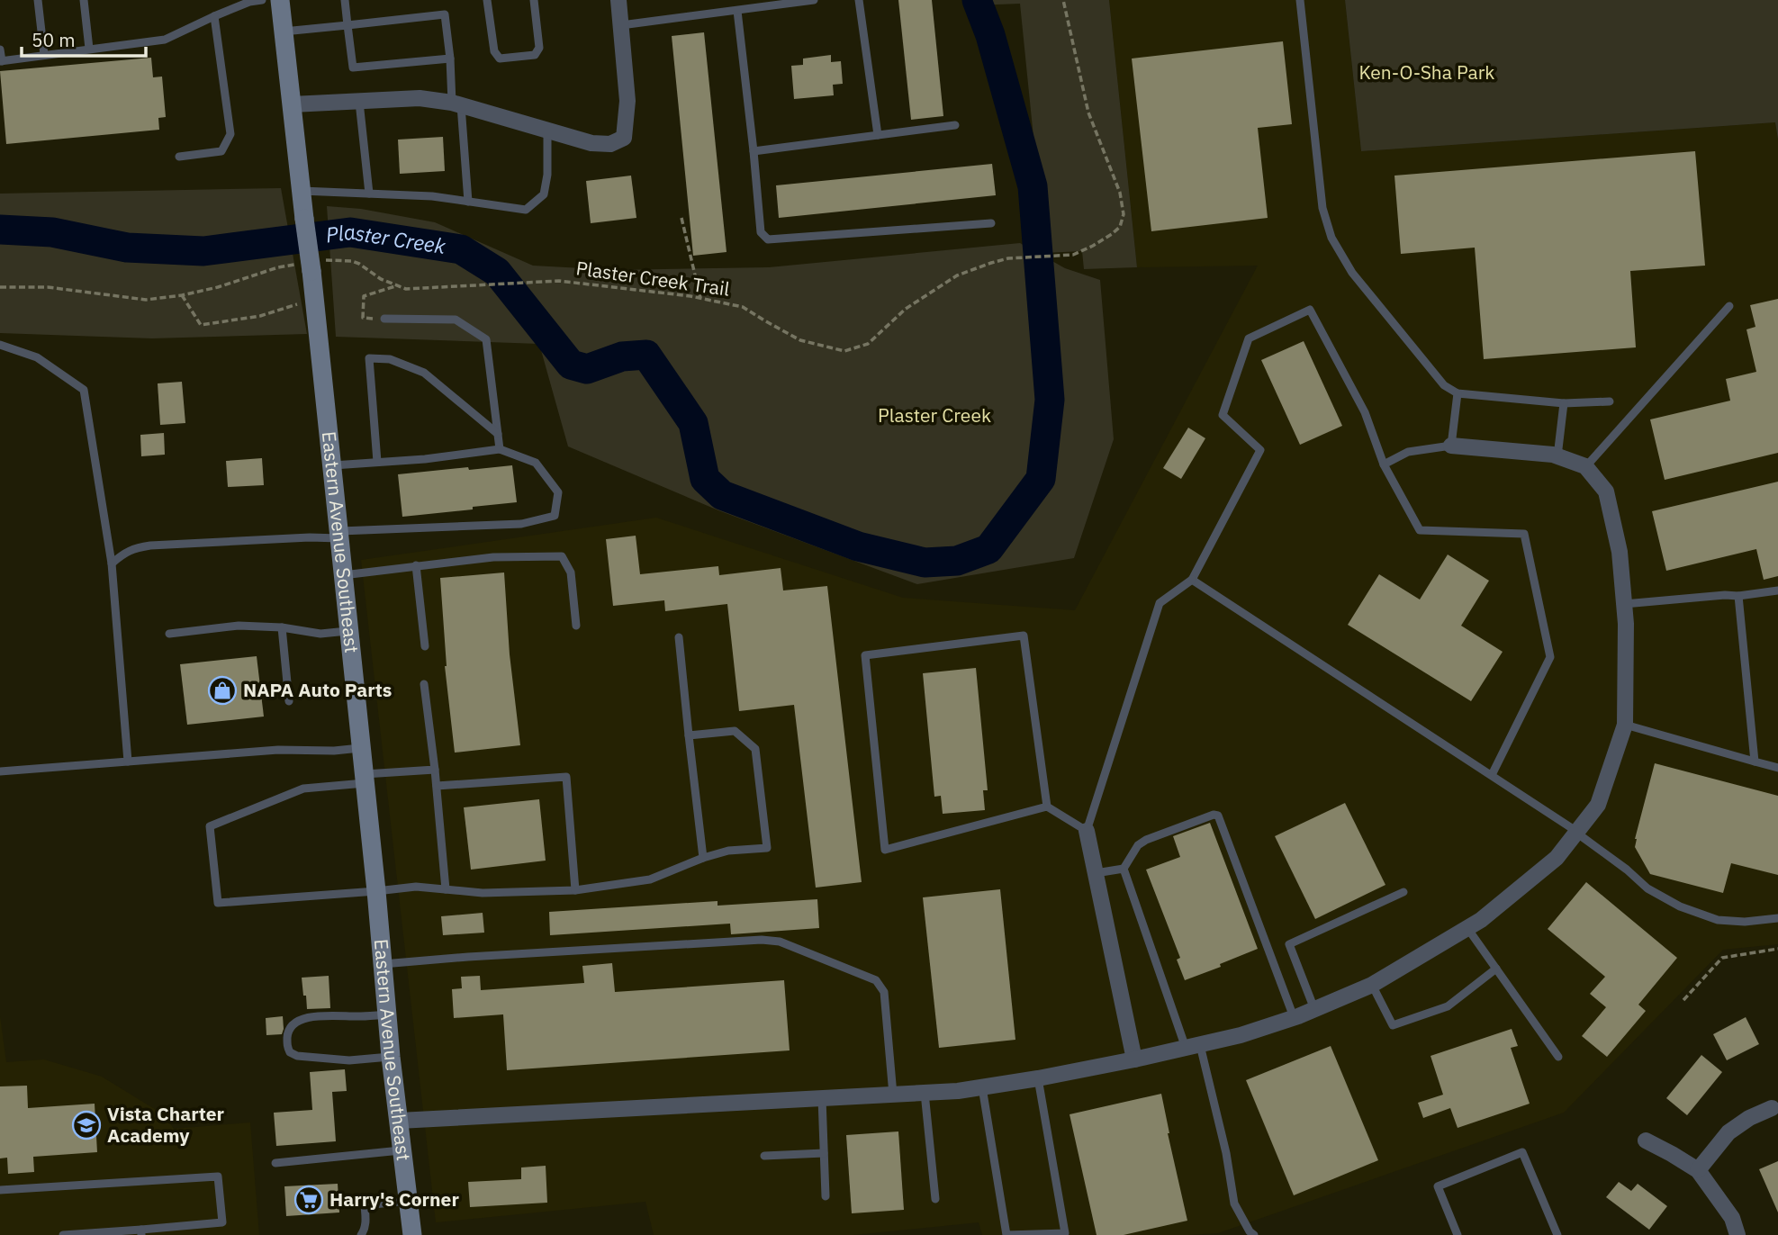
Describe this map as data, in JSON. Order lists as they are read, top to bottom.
{
  "streets": {
    "main road": ["Eastern Avenue Southeast"],
    "path": ["Plaster Creek Trail"]
  },
  "water": ["Plaster Creek"],
  "parks": ["Ken-O-Sha Park", "Plaster Creek"],
  "places": {
    "shop": ["NAPA Auto Parts"],
    "school or university": ["Vista Charter Academy"],
    "supermarket": ["Harry's Corner"]
  },
  "scale_bar": "50 m"
}
